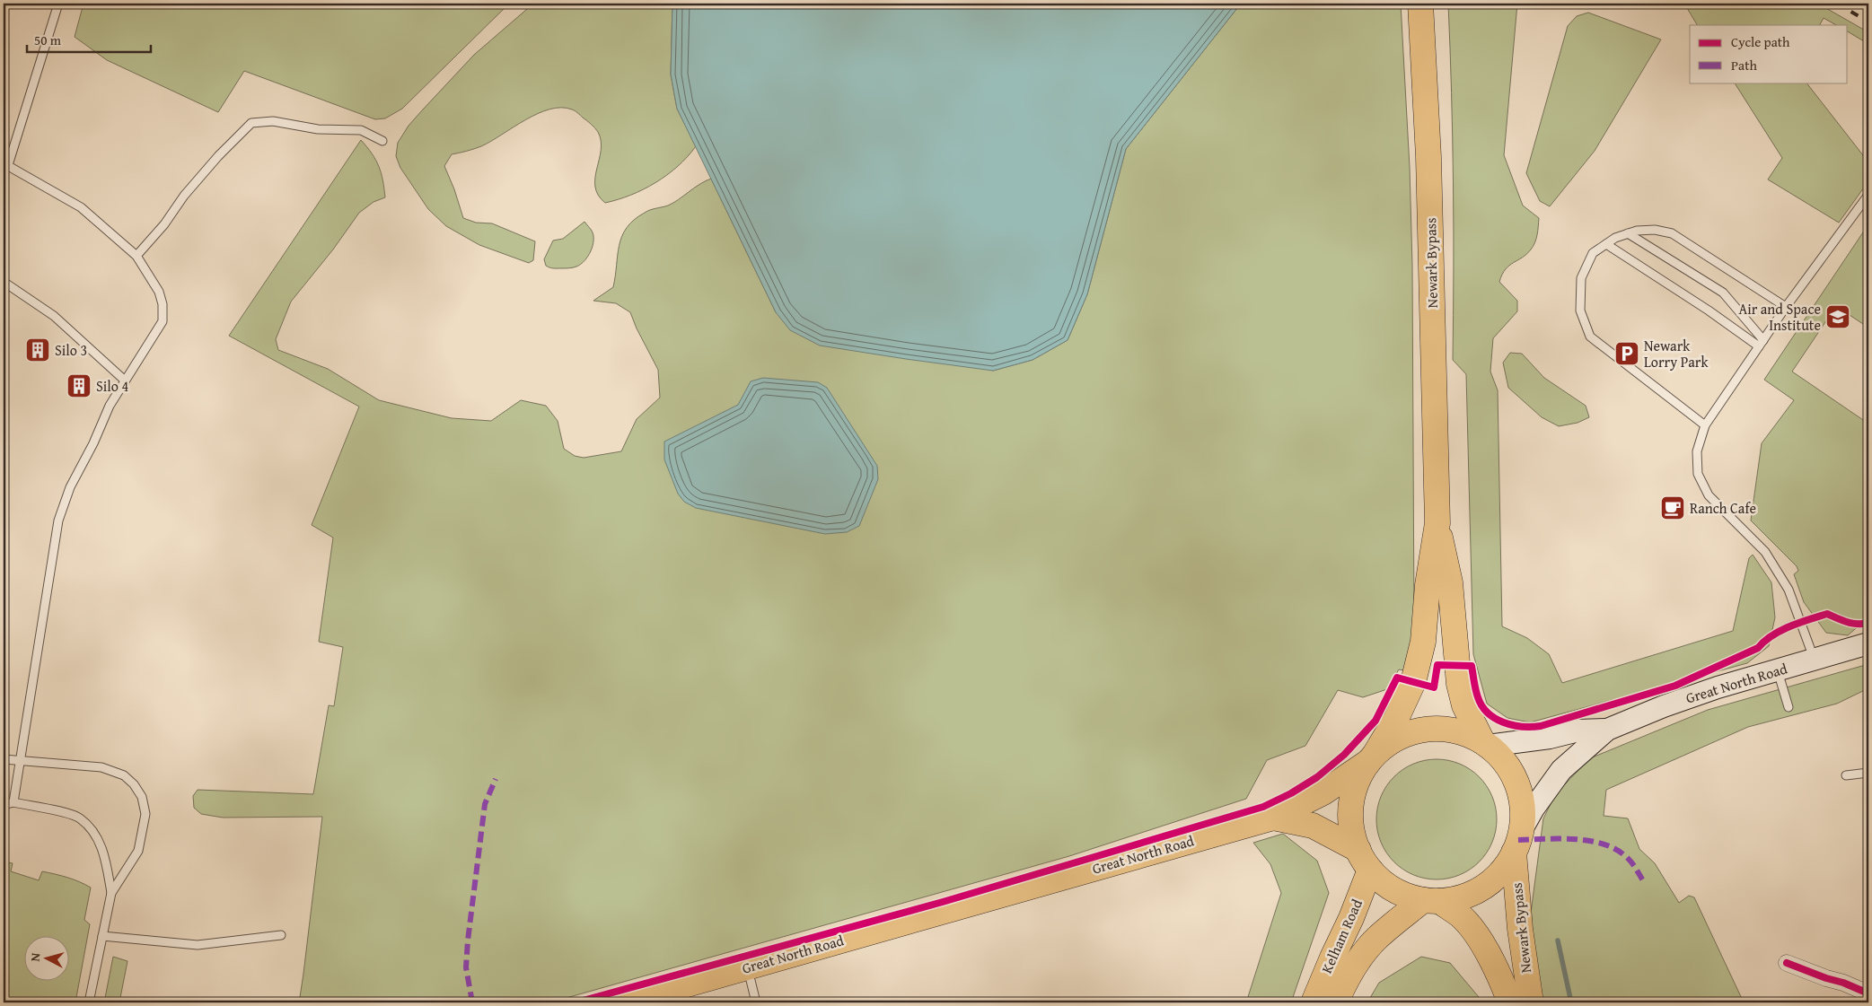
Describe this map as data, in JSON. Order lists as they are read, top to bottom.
{
  "streets": {
    "main road": ["Newark Bypass", "Great North Road", "Kelham Road"]
  },
  "crossings": [
    ["Newark Bypass", "Great North Road"],
    ["Newark Bypass", "Kelham Road"],
    ["Great North Road", "Kelham Road"]
  ],
  "places": {
    "school or university": ["Air and Space Institute"],
    "building": ["Silo 3", "Silo 4"],
    "parking": ["Newark Lorry Park"],
    "cafe": ["Ranch Cafe"]
  },
  "legend": ["Cycle path", "Path"],
  "scale_bar": "50 m",
  "north": "left"
}
